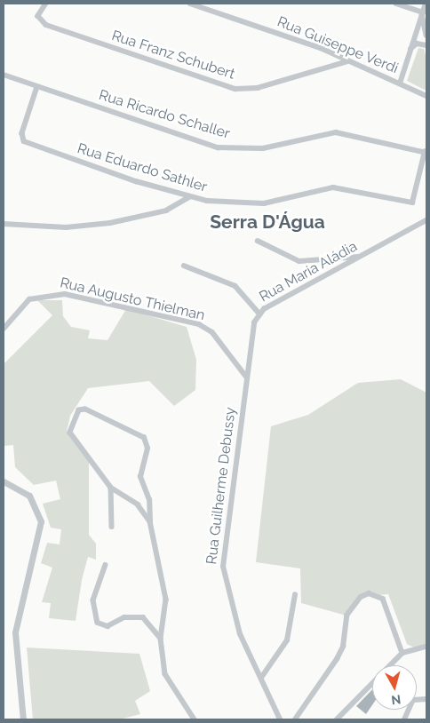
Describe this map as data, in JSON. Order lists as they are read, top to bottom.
{
  "streets": {
    "street": [
      "Rua Guiseppe Verdi",
      "Rua Franz Schubert",
      "Rua Ricardo Schaller",
      "Rua Eduardo Sathler",
      "Rua Maria Aládia",
      "Rua Augusto Thielman",
      "Rua Guilherme Debussy"
    ]
  },
  "crossings": [
    ["Rua Guiseppe Verdi", "Rua Franz Schubert"],
    ["Rua Ricardo Schaller", "Rua Eduardo Sathler"],
    ["Rua Maria Aládia", "Rua Augusto Thielman"],
    ["Rua Maria Aládia", "Rua Guilherme Debussy"],
    ["Rua Augusto Thielman", "Rua Guilherme Debussy"]
  ],
  "districts": ["Serra D'Água"],
  "north": "bottom"
}
